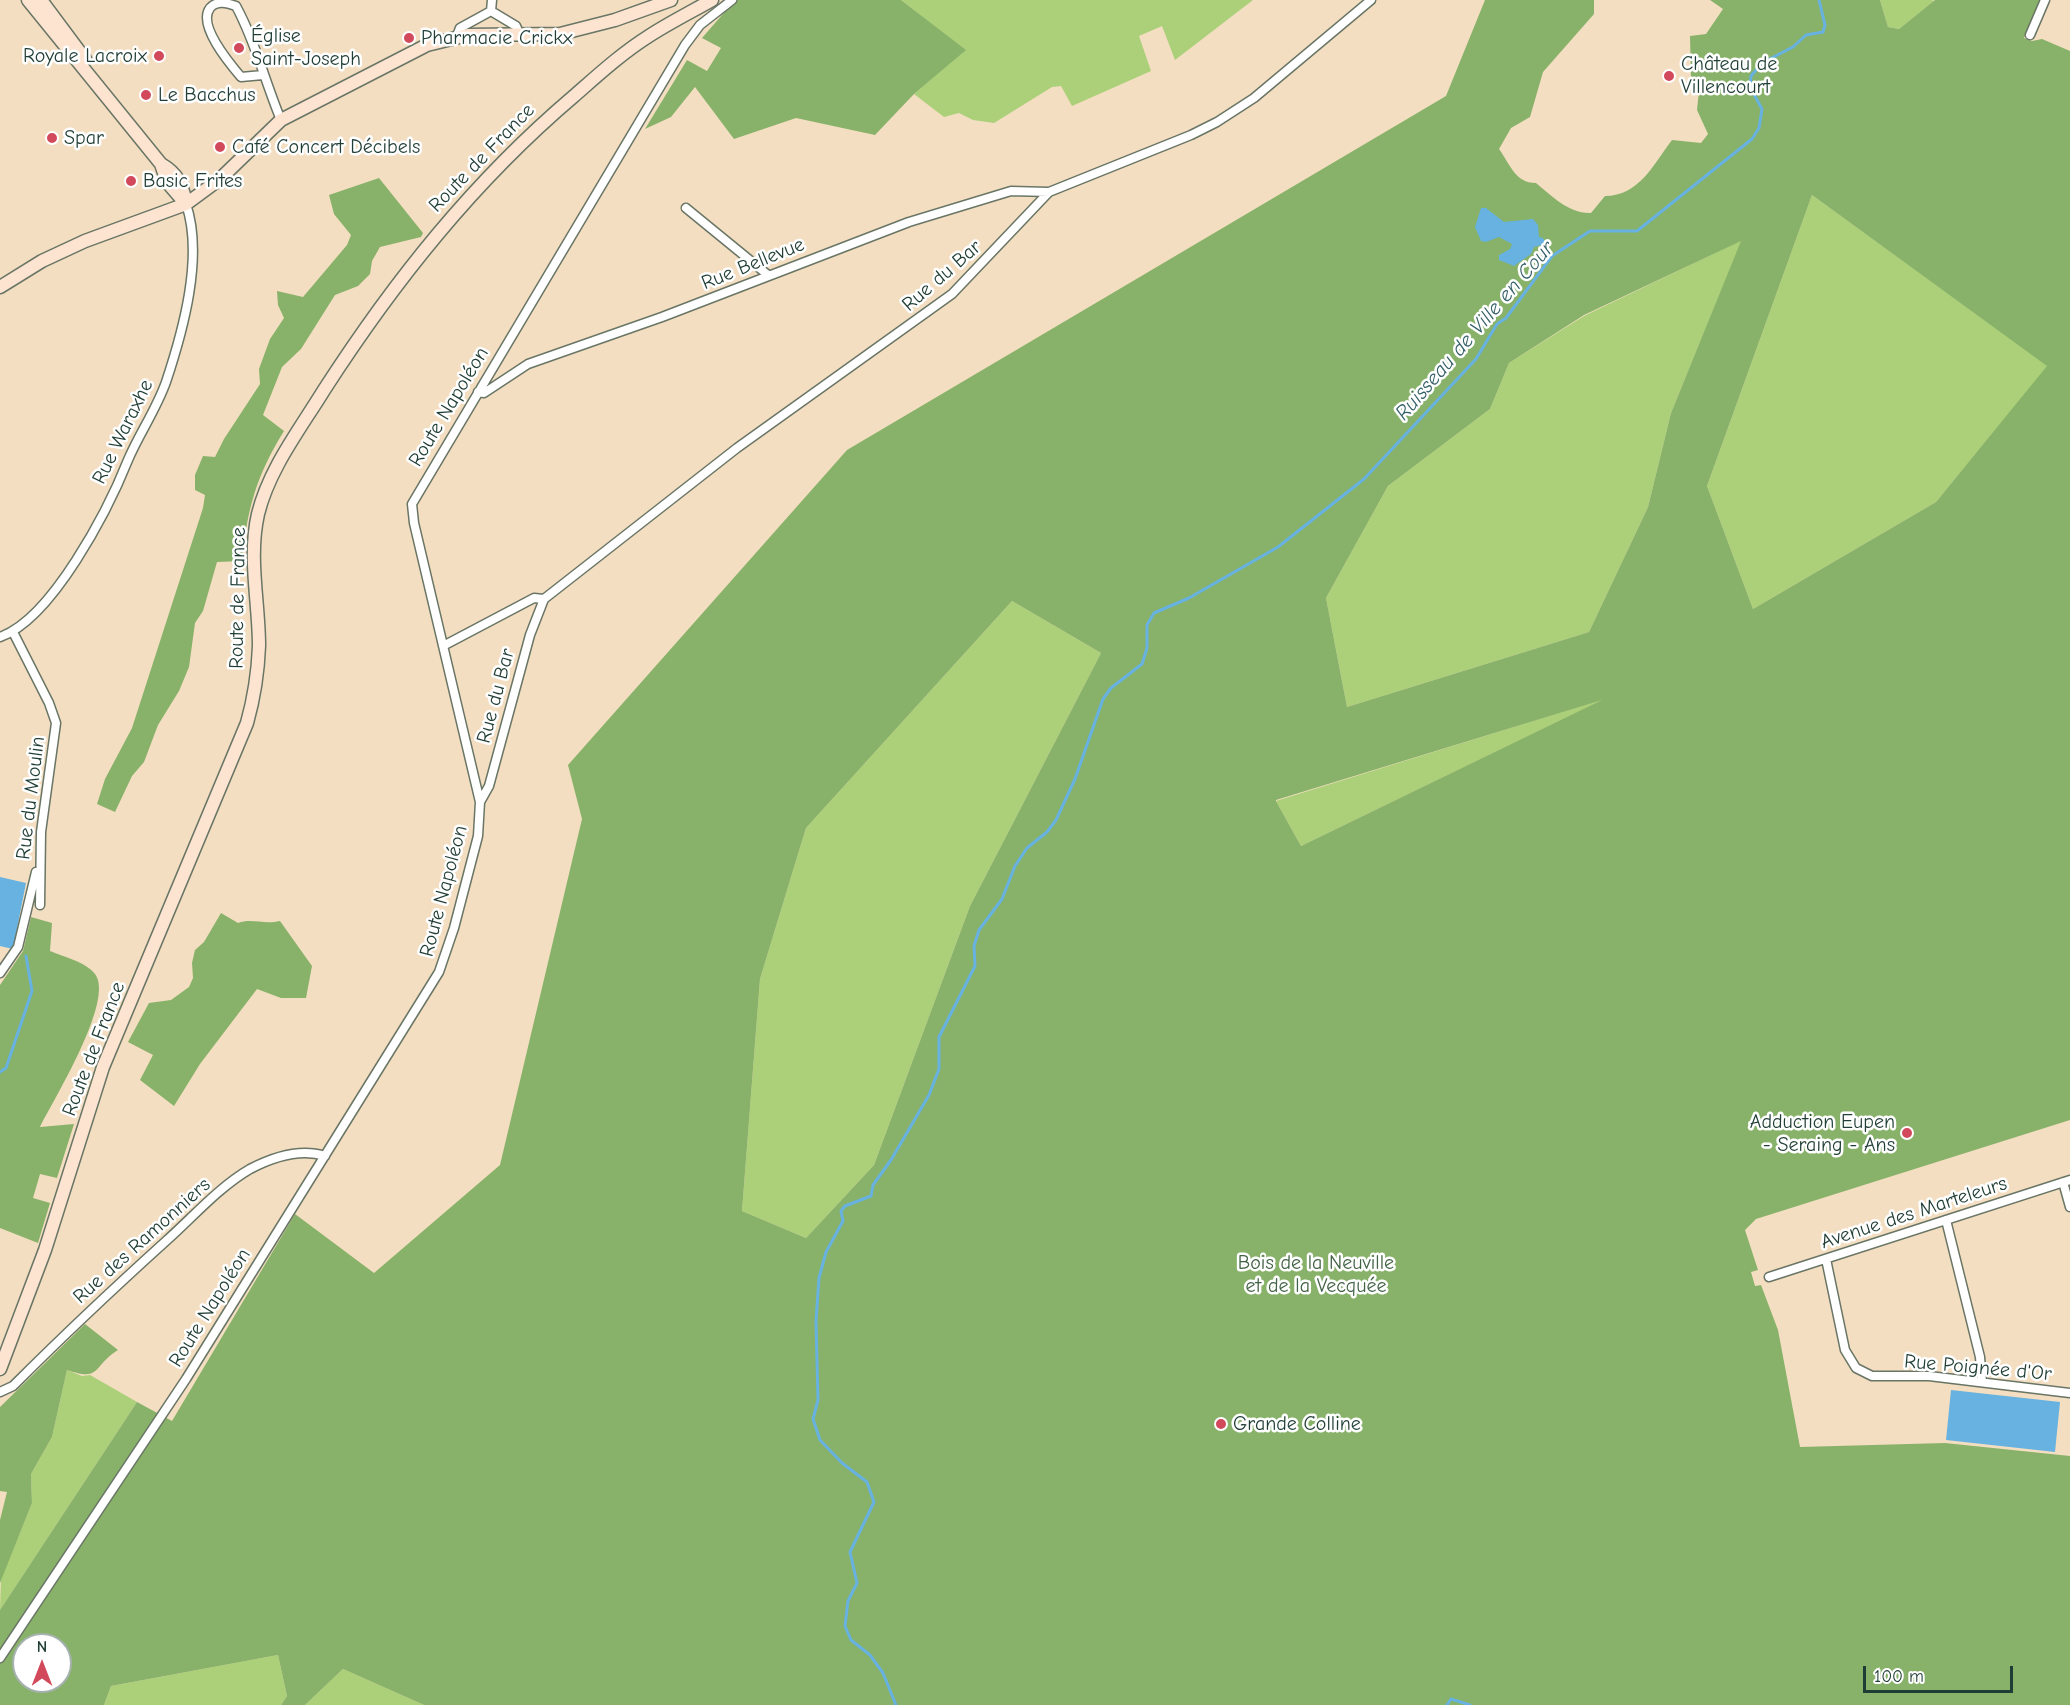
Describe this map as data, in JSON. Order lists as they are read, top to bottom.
{
  "streets": {
    "main road": ["Route de France"],
    "street": [
      "Rue Bellevue",
      "Rue du Bar",
      "Route Napoléon",
      "Rue Waraxhe",
      "Rue du Moulin",
      "Avenue des Marteleurs",
      "Rue des Ramonniers",
      "Rue Poignée d'Or"
    ]
  },
  "crossings": [
    ["Rue Bellevue", "Rue du Bar"],
    ["Rue Bellevue", "Route Napoléon"],
    ["Rue du Bar", "Route Napoléon"],
    ["Route Napoléon", "Rue des Ramonniers"],
    ["Rue Waraxhe", "Rue du Moulin"],
    ["Avenue des Marteleurs", "Rue Poignée d'Or"]
  ],
  "water": ["Ruisseau de Ville en Cour"],
  "parks": ["Bois de la Neuville et de la Vecquée"],
  "places": [
    "Pharmacie Crickx",
    "Église Saint-Joseph",
    "Royale Lacroix",
    "Château de Villencourt",
    "Le Bacchus",
    "Spar",
    "Café Concert Décibels",
    "Basic Frites",
    "Adduction Eupen - Seraing - Ans",
    "Grande Colline"
  ],
  "scale_bar": "100 m",
  "north": "top"
}
